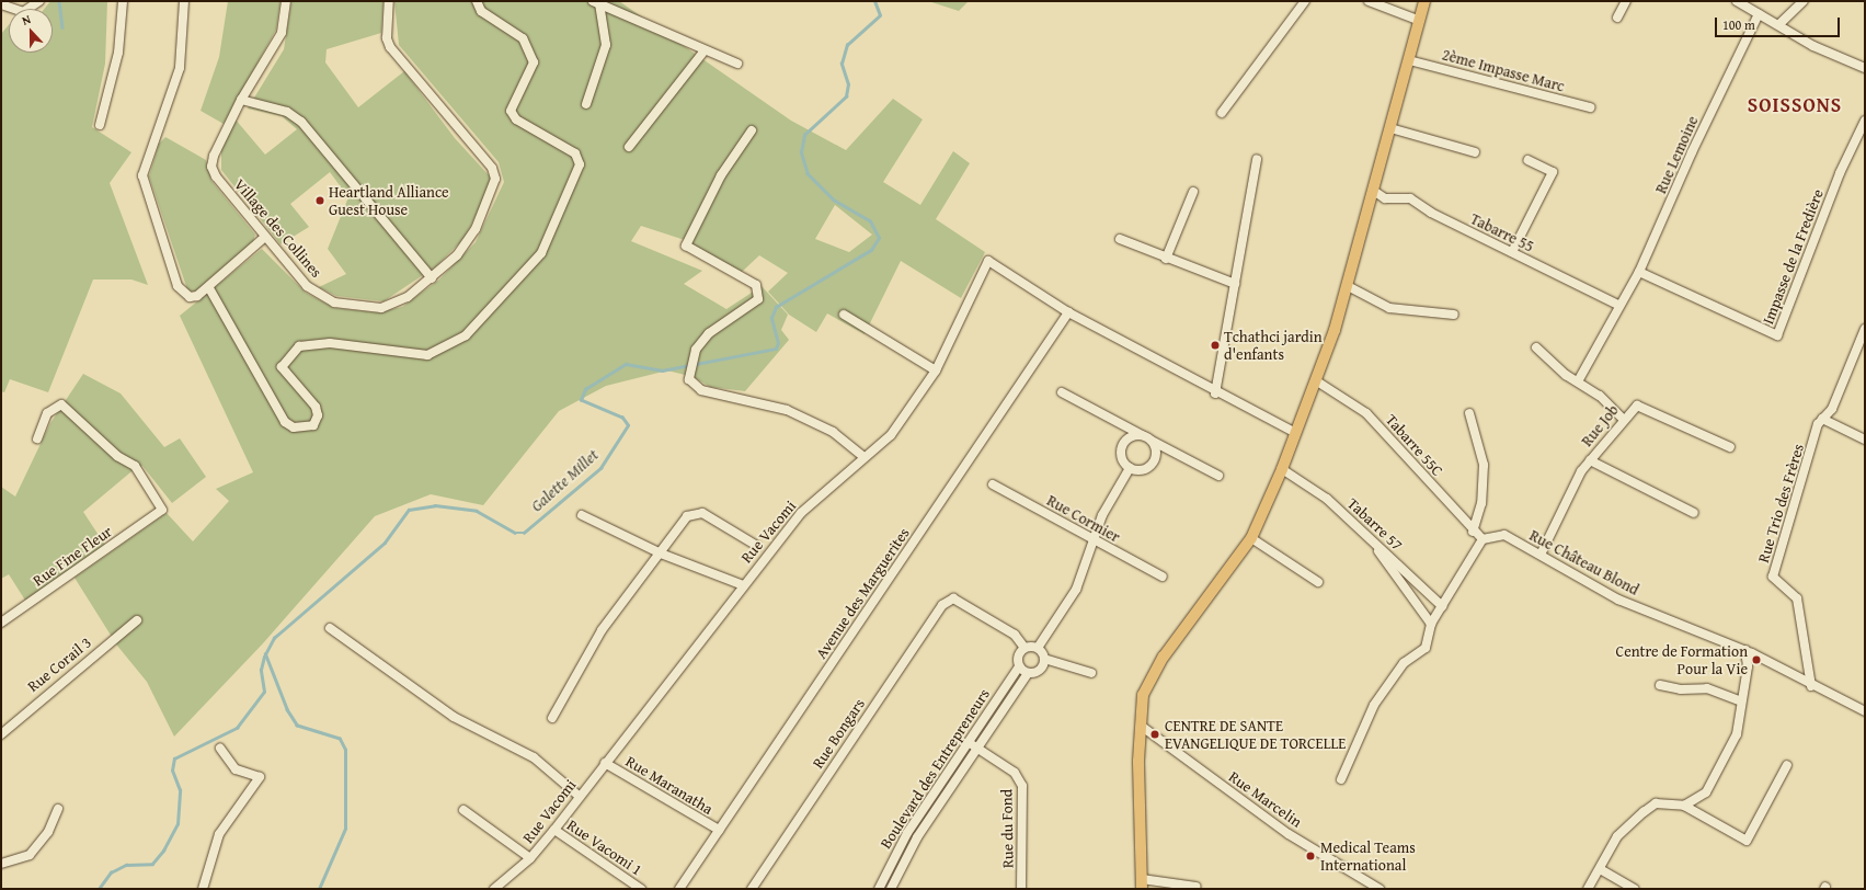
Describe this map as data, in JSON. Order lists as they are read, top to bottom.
{
  "streets": {
    "street": [
      "2ème Impasse Marc",
      "Rue Lemoine",
      "Village des Collines",
      "Tabarre 55",
      "Impasse de la Fredière",
      "Rue Job",
      "Tabarre 55C",
      "Rue Trio des Frères",
      "Rue Cormier",
      "Tabarre 57",
      "Rue Vacomi",
      "Rue Fine Fleur",
      "Rue Château Blond",
      "Avenue des Marguerites",
      "Rue Corail 3",
      "Rue Bongars",
      "Boulevard des Entrepreneurs",
      "Rue Maranatha",
      "Rue Marcelin",
      "Rue du Fond",
      "Rue Vacomi 1"
    ]
  },
  "crossings": [
    ["Rue Lemoine", "Tabarre 55"],
    ["Rue Lemoine", "Impasse de la Fredière"],
    ["Rue Job", "Rue Château Blond"],
    ["Tabarre 55C", "Rue Château Blond"],
    ["Rue Trio des Frères", "Rue Château Blond"],
    ["Rue Vacomi", "Avenue des Marguerites"],
    ["Rue Vacomi", "Rue Maranatha"],
    ["Rue Vacomi", "Rue Vacomi 1"],
    ["Avenue des Marguerites", "Rue Maranatha"],
    ["Rue Bongars", "Boulevard des Entrepreneurs"],
    ["Boulevard des Entrepreneurs", "Rue du Fond"]
  ],
  "districts": ["SOISSONS"],
  "water": ["Galette Millet"],
  "places": [
    "Heartland Alliance Guest House",
    "Tchathci jardin d'enfants",
    "Centre de Formation Pour la Vie",
    "CENTRE DE SANTE EVANGELIQUE DE TORCELLE",
    "Medical Teams International"
  ],
  "scale_bar": "100 m",
  "north": "top"
}
